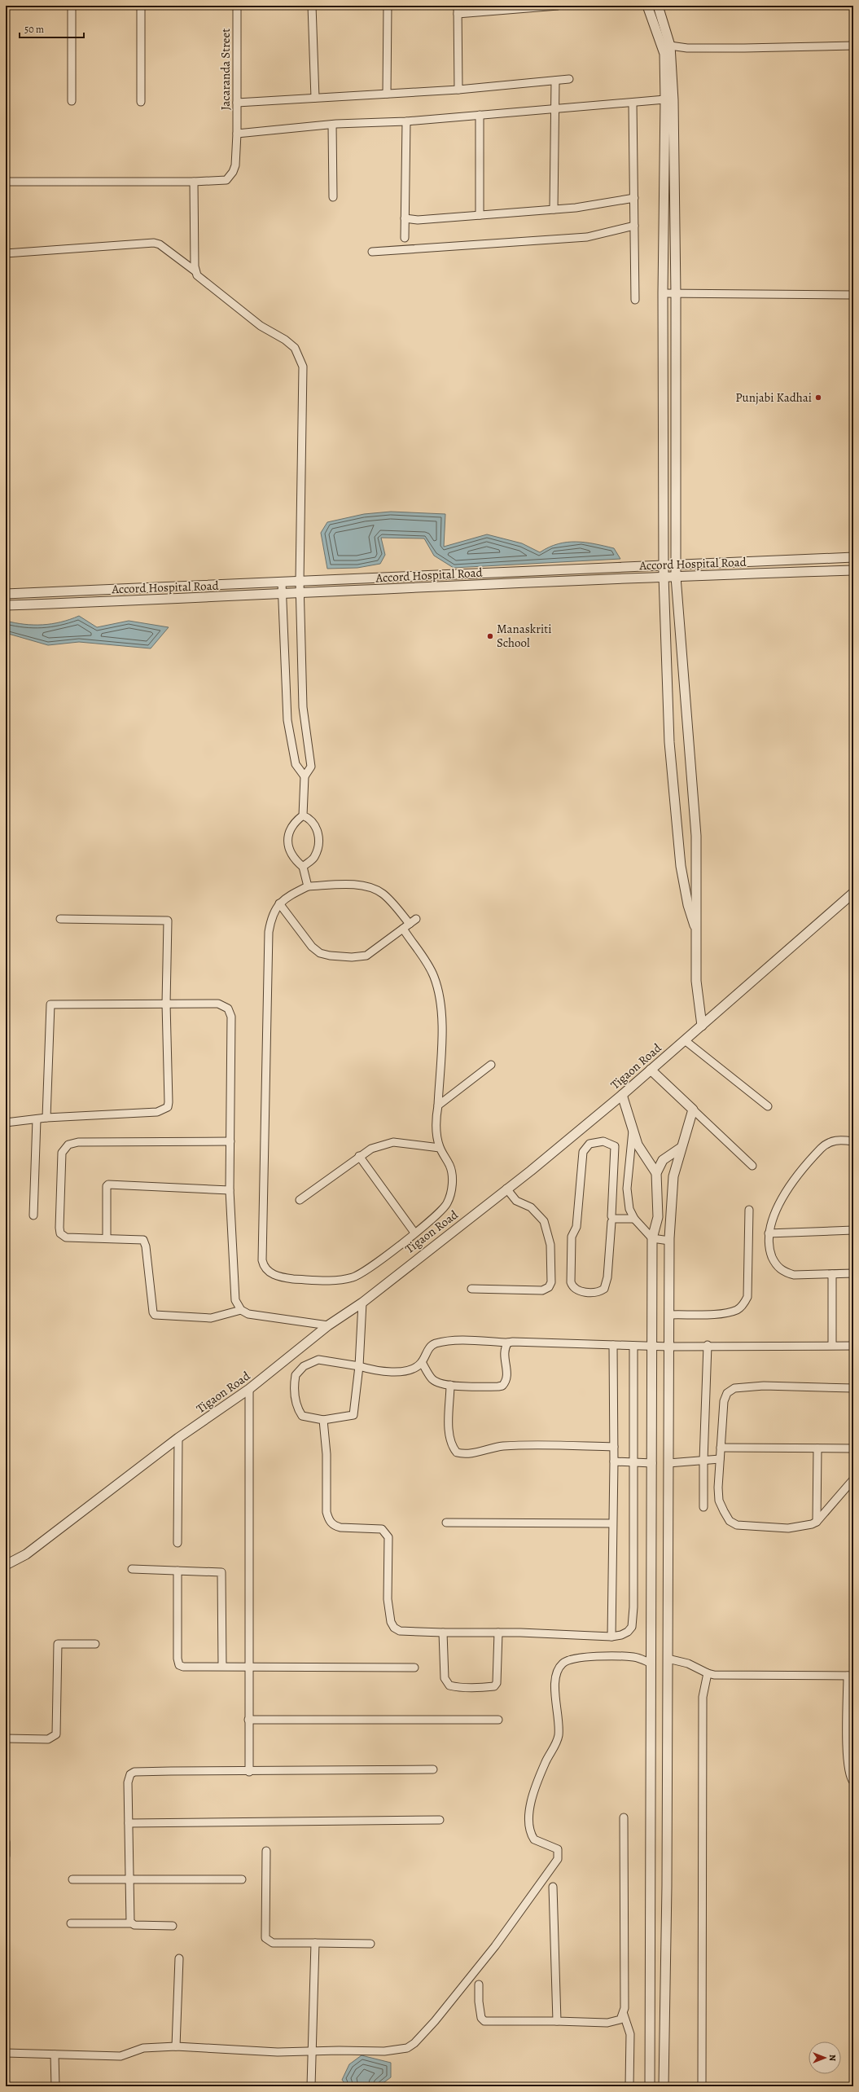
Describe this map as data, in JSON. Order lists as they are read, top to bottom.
{
  "streets": {
    "street": ["Jacaranda Street", "Accord Hospital Road", "Tigaon Road"]
  },
  "places": ["Punjabi Kadhai", "Manaskriti School"],
  "scale_bar": "50 m",
  "north": "right"
}
